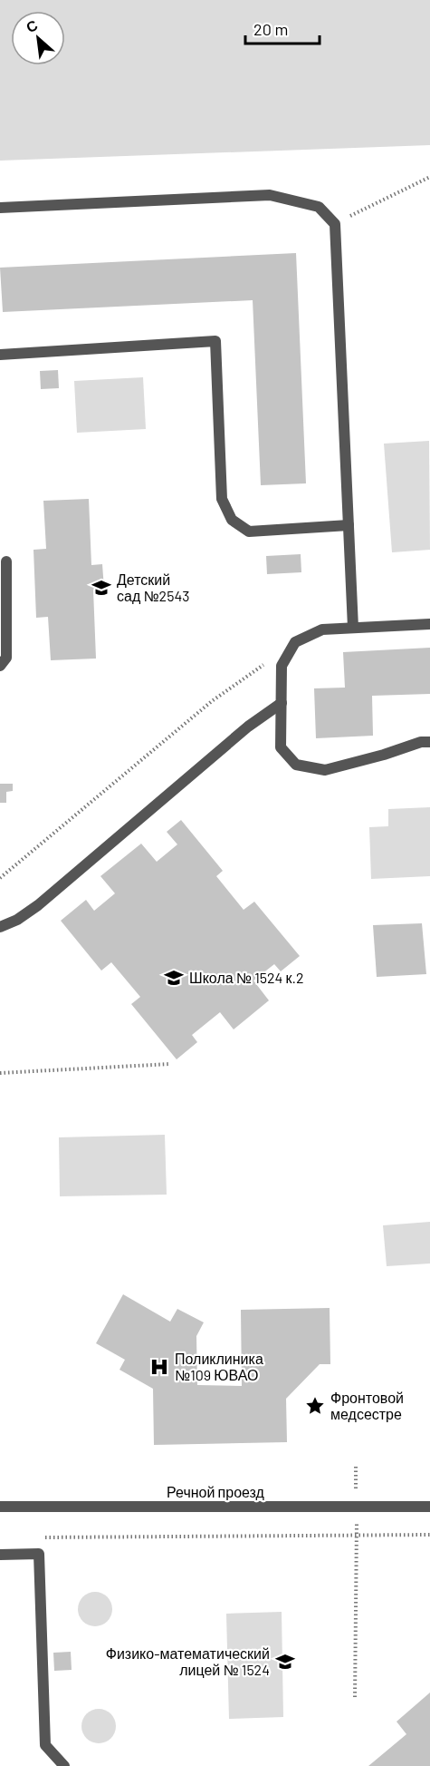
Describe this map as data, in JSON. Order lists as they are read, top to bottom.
{
  "streets": {
    "street": ["Речной проезд"]
  },
  "places": {
    "school or university": ["Детский сад №2543", "Школа № 1524 к.2", "Физико-математический лицей № 1524"],
    "hospital": ["Поликлиника №109 ЮВАО"],
    "place": ["Фронтовой медсестре"]
  },
  "scale_bar": "20 m",
  "north": "top left"
}
